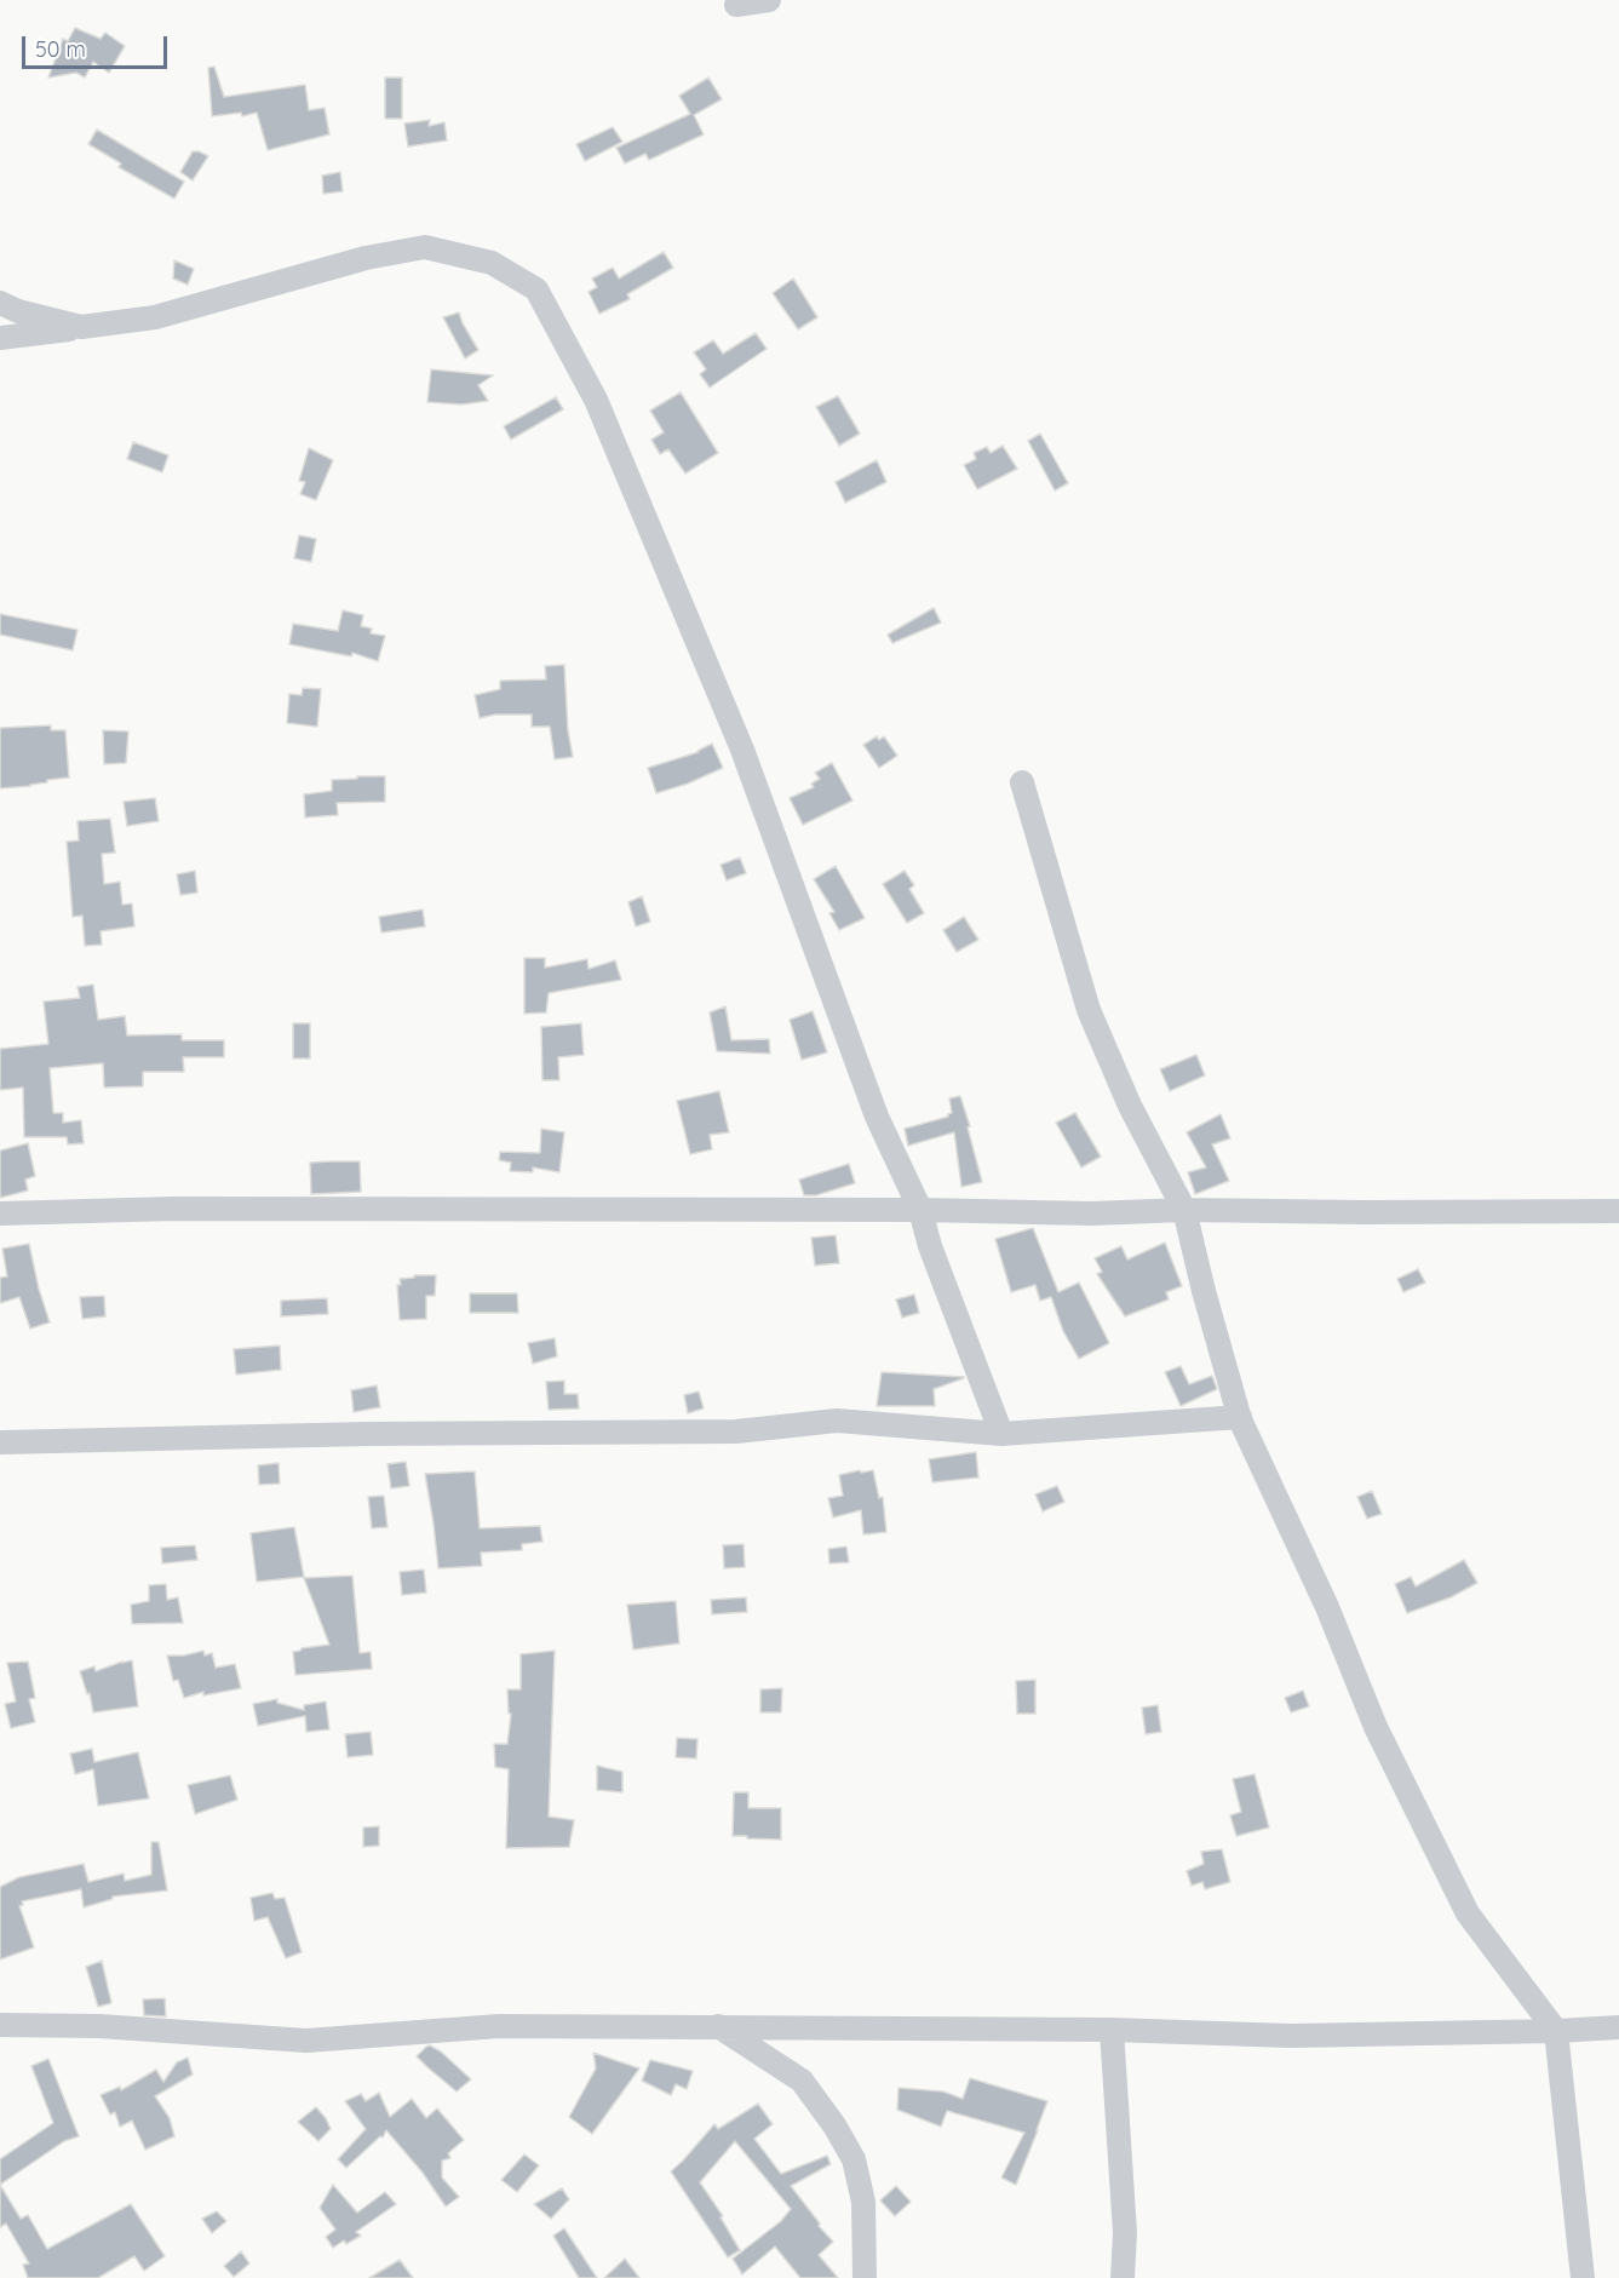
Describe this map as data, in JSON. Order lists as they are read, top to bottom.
{
  "scale_bar": "50 m"
}
